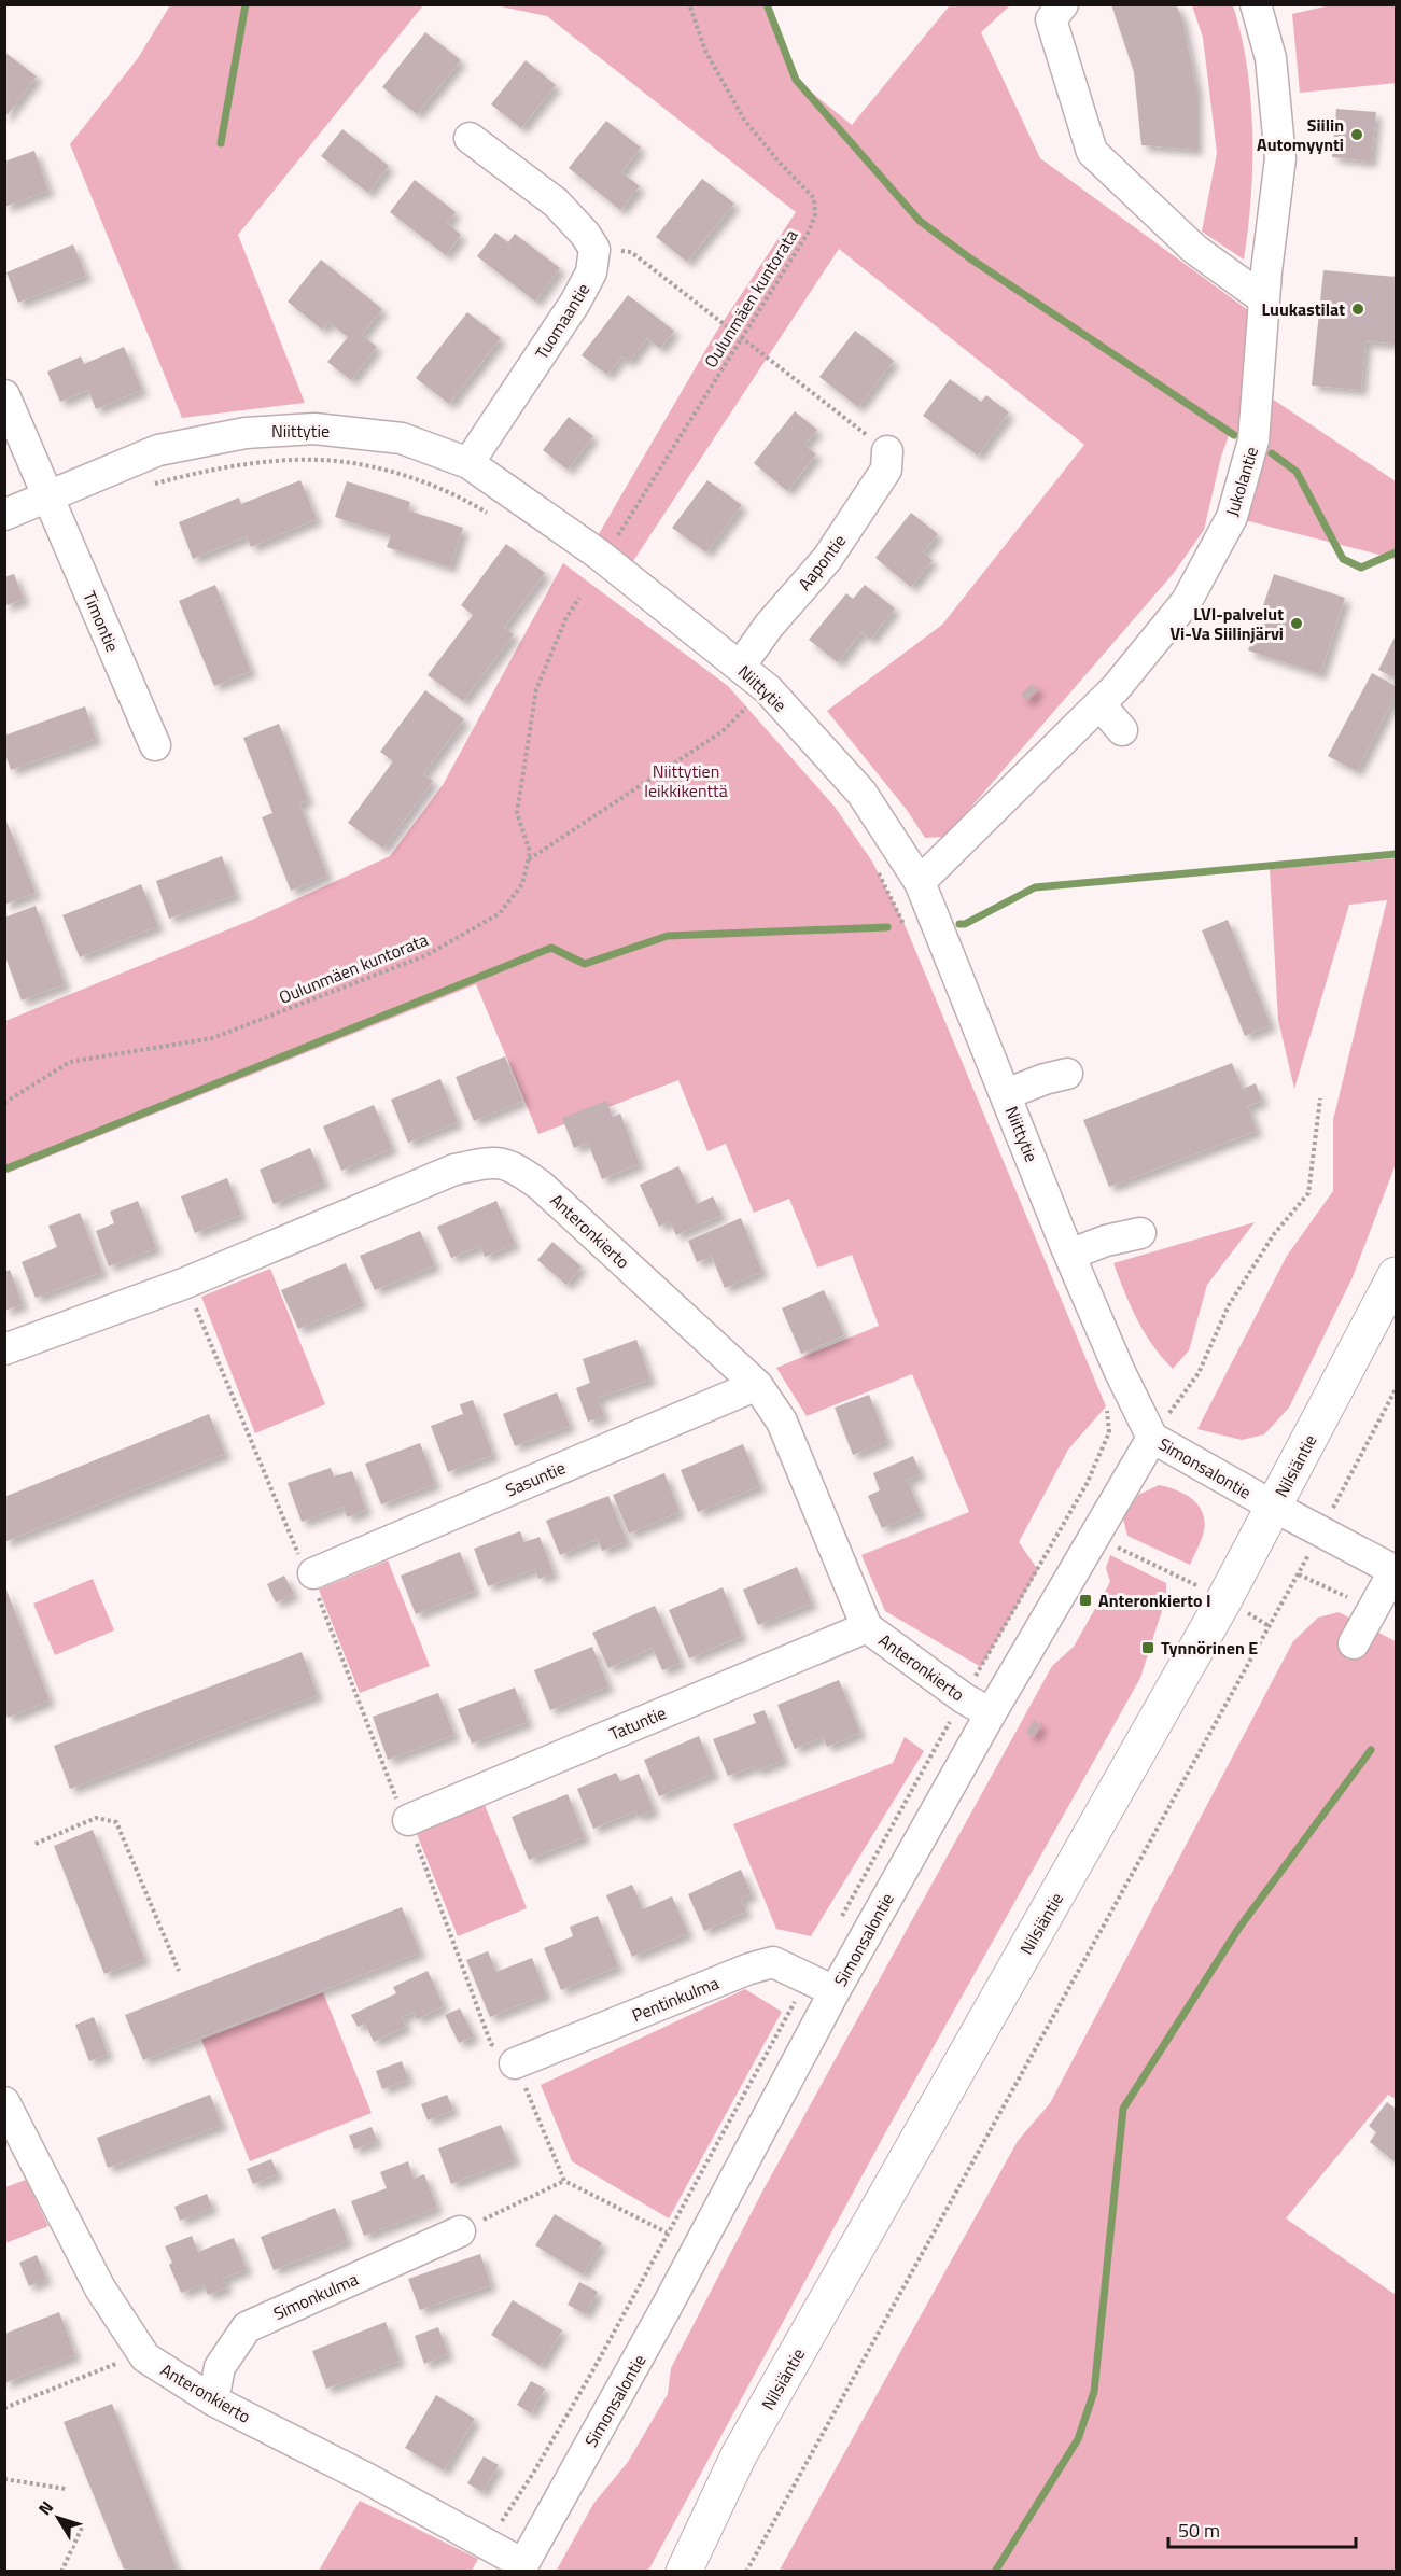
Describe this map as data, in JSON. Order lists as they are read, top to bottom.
{
  "streets": {
    "main road": ["Nilsiäntie"],
    "street": [
      "Tuomaantie",
      "Niittytie",
      "Jukolantie",
      "Aapontie",
      "Timontie",
      "Anteronkierto",
      "Simonsalontie",
      "Sasuntie",
      "Tatuntie",
      "Pentinkulma",
      "Simonkulma"
    ],
    "path": ["Oulunmäen kuntorata"]
  },
  "crossings": [
    ["Tuomaantie", "Niittytie"],
    ["Niittytie", "Jukolantie"],
    ["Niittytie", "Aapontie"],
    ["Niittytie", "Timontie"],
    ["Niittytie", "Simonsalontie"],
    ["Anteronkierto", "Simonsalontie"],
    ["Anteronkierto", "Sasuntie"],
    ["Anteronkierto", "Tatuntie"],
    ["Anteronkierto", "Simonkulma"],
    ["Nilsiäntie", "Simonsalontie"],
    ["Simonsalontie", "Pentinkulma"]
  ],
  "parks": ["Niittytien leikkikenttä"],
  "places": {
    "other": ["Siilin Automyynti", "Luukastilat", "LVI-palvelut Vi-Va Siilinjärvi"],
    "transit": ["Anteronkierto I", "Tynnörinen E"]
  },
  "scale_bar": "50 m",
  "north": "top left"
}
